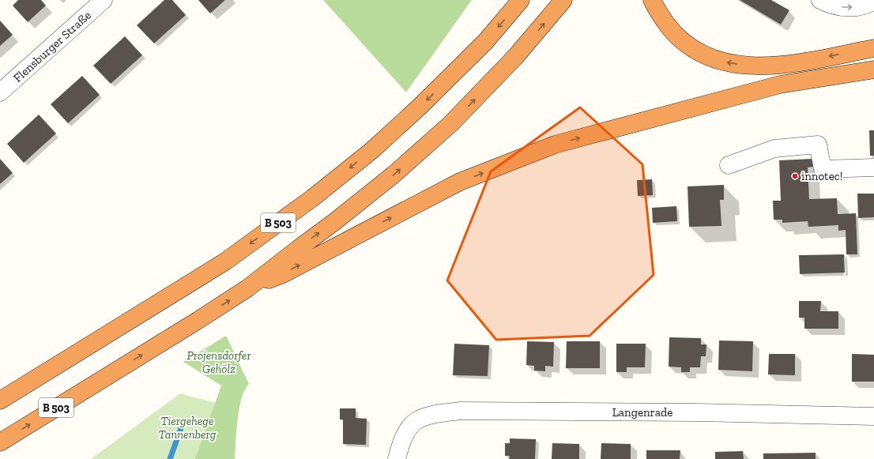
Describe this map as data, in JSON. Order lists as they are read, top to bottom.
{
  "streets": {
    "highway": ["B 503"],
    "street": ["Flensburger Straße", "Langenrade"]
  },
  "parks": ["Projensdorfer Gehölz", "Tiergehege Tannenberg"],
  "places": ["innotec!"]
}
